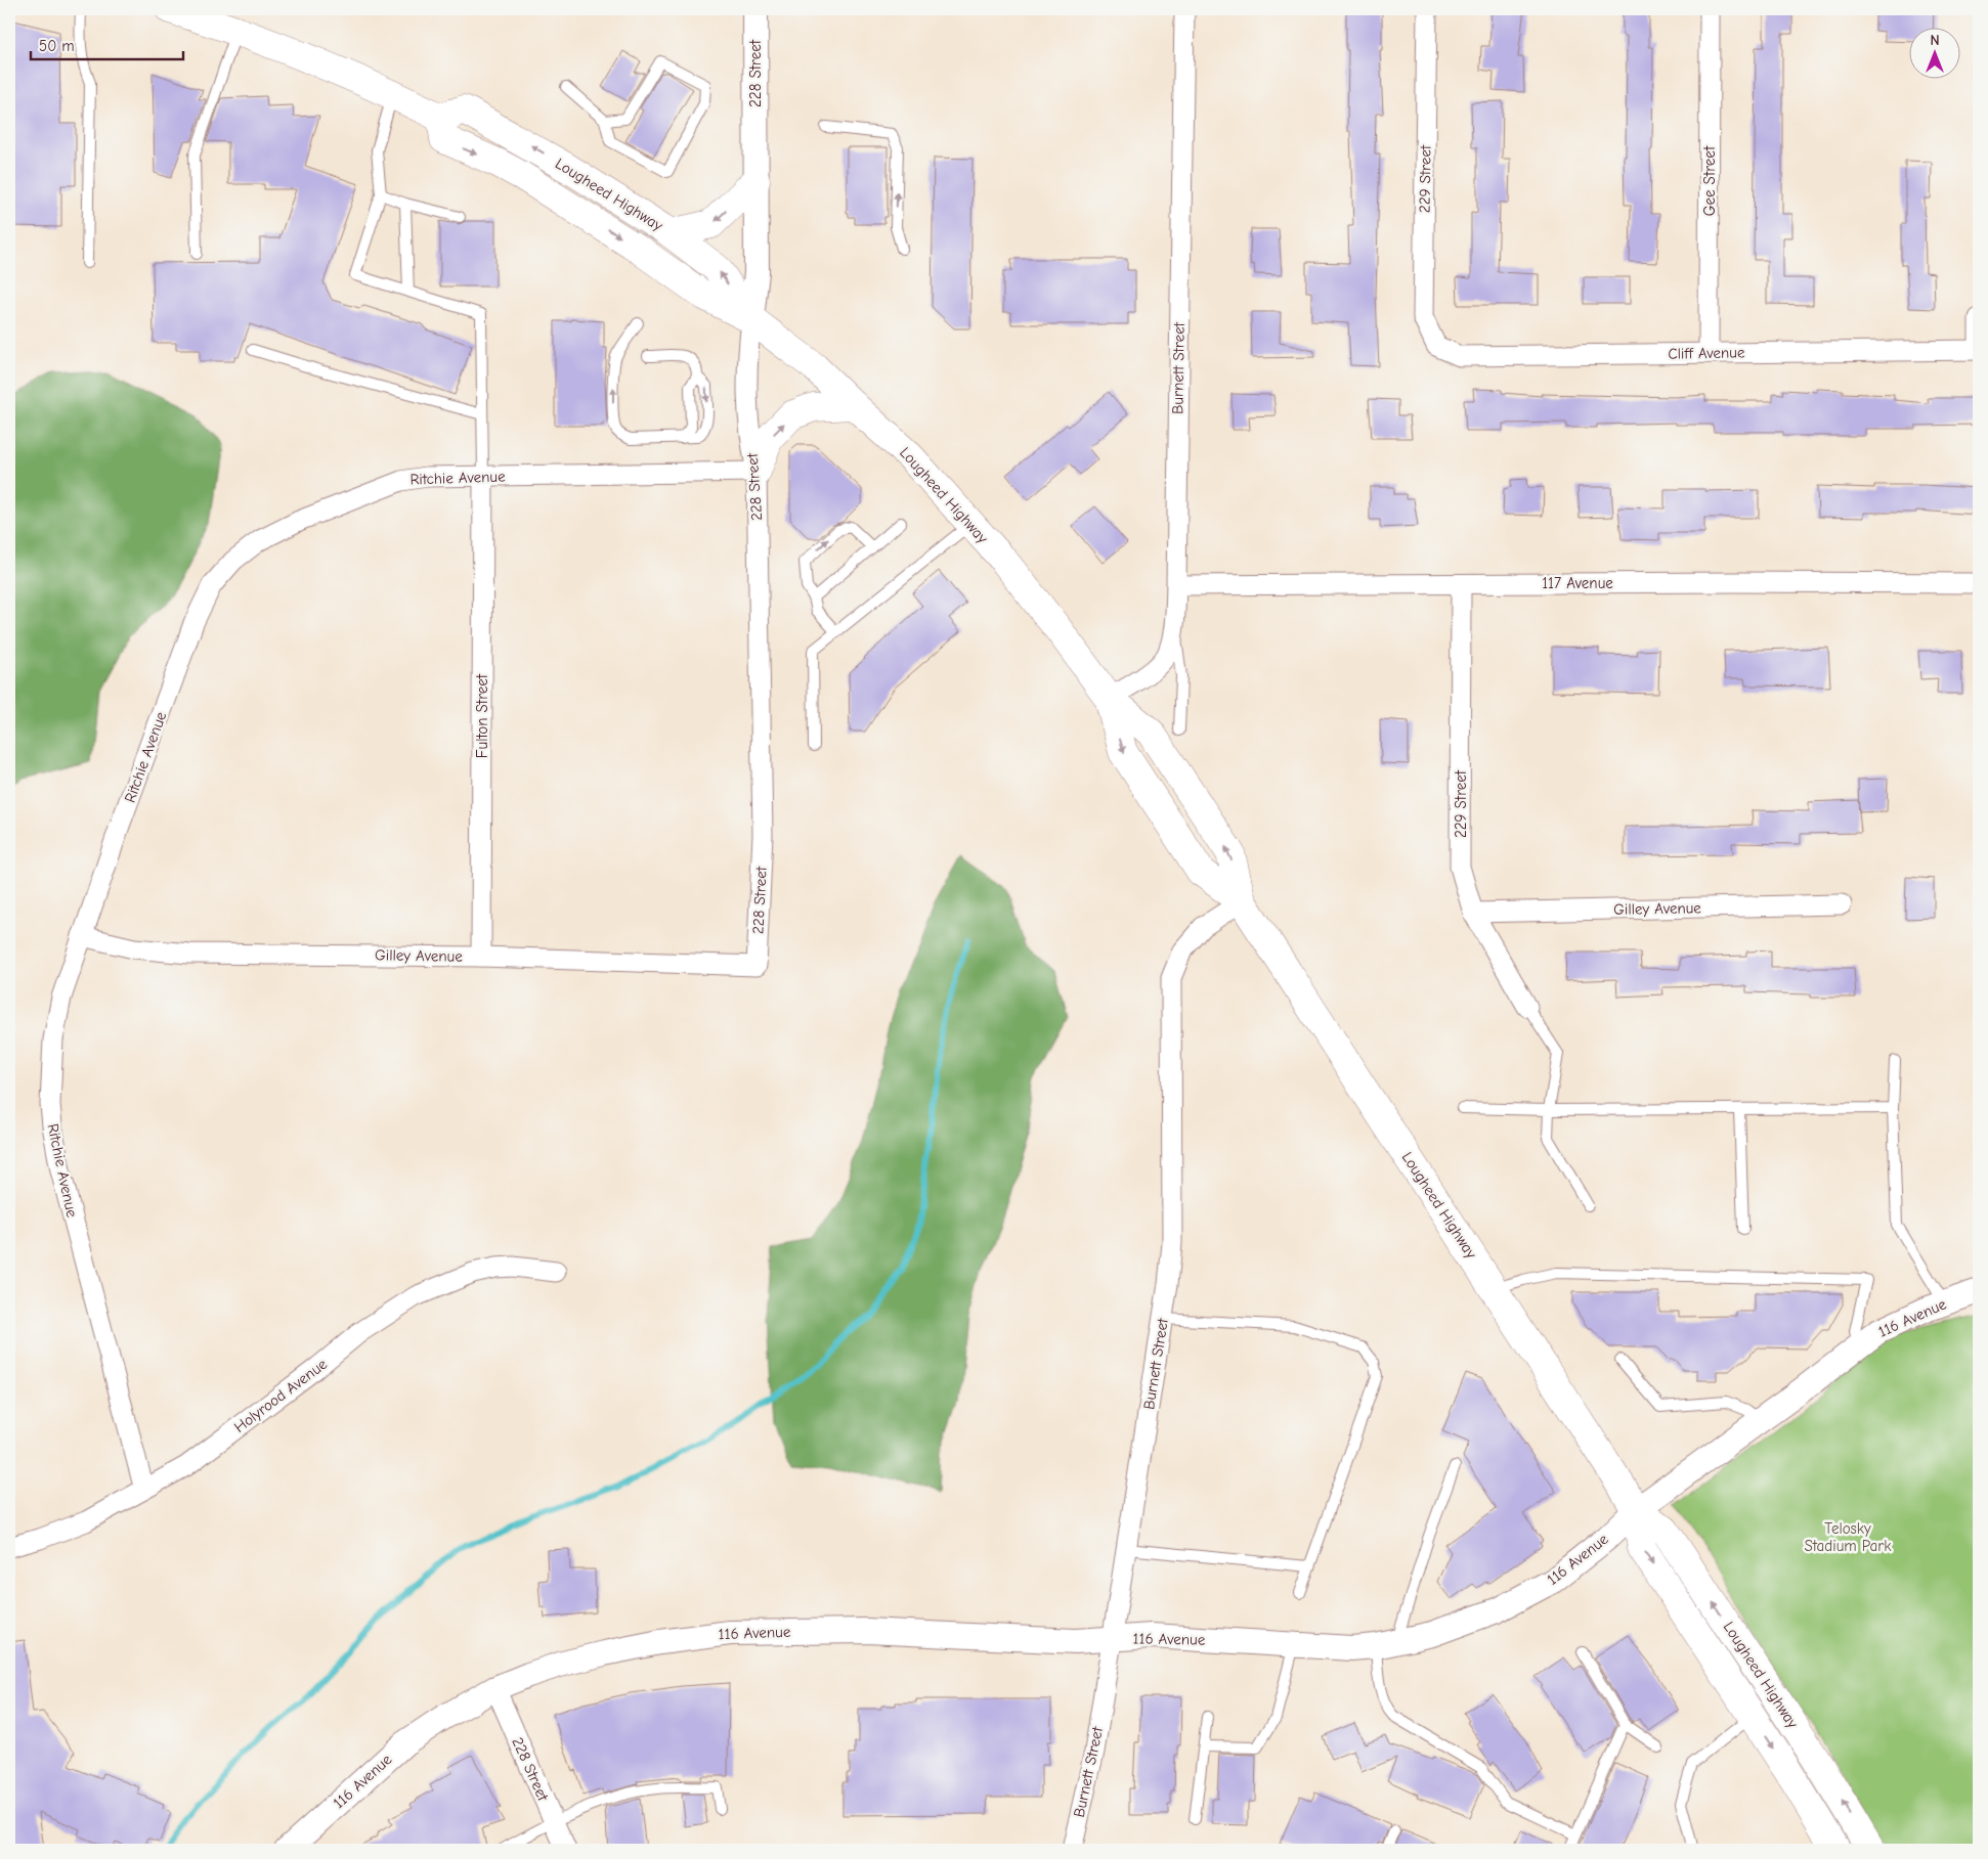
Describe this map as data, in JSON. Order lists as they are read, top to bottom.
{
  "streets": {
    "main road": ["Lougheed Highway"],
    "street": [
      "228 Street",
      "229 Street",
      "Gee Street",
      "Cliff Avenue",
      "Burnett Street",
      "Ritchie Avenue",
      "117 Avenue",
      "Fulton Street",
      "Gilley Avenue",
      "116 Avenue",
      "Holyrood Avenue"
    ]
  },
  "crossings": [
    ["228 Street", "Lougheed Highway"],
    ["228 Street", "Ritchie Avenue"],
    ["228 Street", "Gilley Avenue"],
    ["228 Street", "116 Avenue"],
    ["229 Street", "Cliff Avenue"],
    ["229 Street", "117 Avenue"],
    ["229 Street", "Gilley Avenue"],
    ["Gee Street", "Cliff Avenue"],
    ["Lougheed Highway", "Burnett Street"],
    ["Lougheed Highway", "116 Avenue"],
    ["Burnett Street", "117 Avenue"],
    ["Burnett Street", "116 Avenue"],
    ["Ritchie Avenue", "Fulton Street"],
    ["Ritchie Avenue", "Gilley Avenue"],
    ["Ritchie Avenue", "Holyrood Avenue"],
    ["Fulton Street", "Gilley Avenue"]
  ],
  "parks": ["Telosky Stadium Park"],
  "scale_bar": "50 m",
  "north": "top"
}
